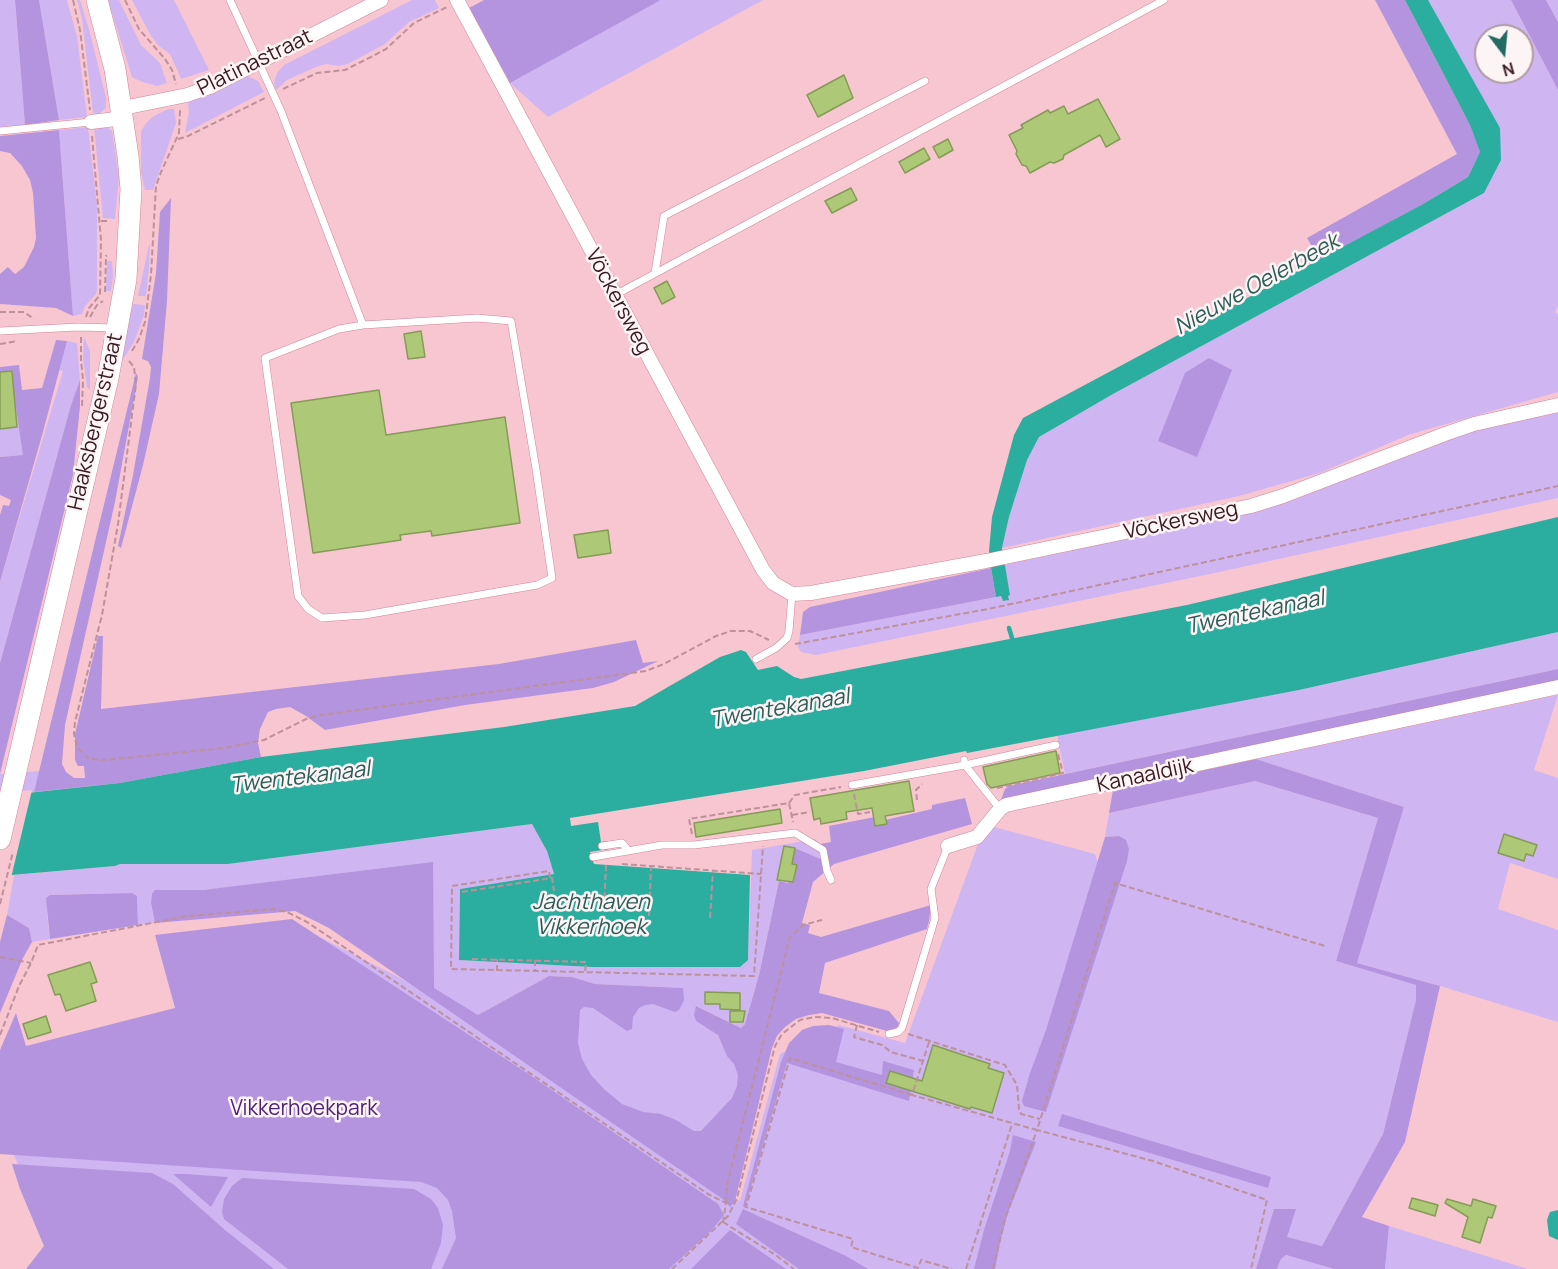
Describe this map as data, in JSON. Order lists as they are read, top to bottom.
{
  "streets": {
    "main road": ["Haaksbergerstraat"],
    "street": ["Platinastraat", "Vöckersweg", "Kanaaldijk"]
  },
  "crossings": [
    ["Platinastraat", "Haaksbergerstraat"]
  ],
  "water": ["Nieuwe Oelerbeek", "Twentekanaal", "Jachthaven Vikkerhoek"],
  "parks": ["Vikkerhoekpark"],
  "north": "bottom"
}
